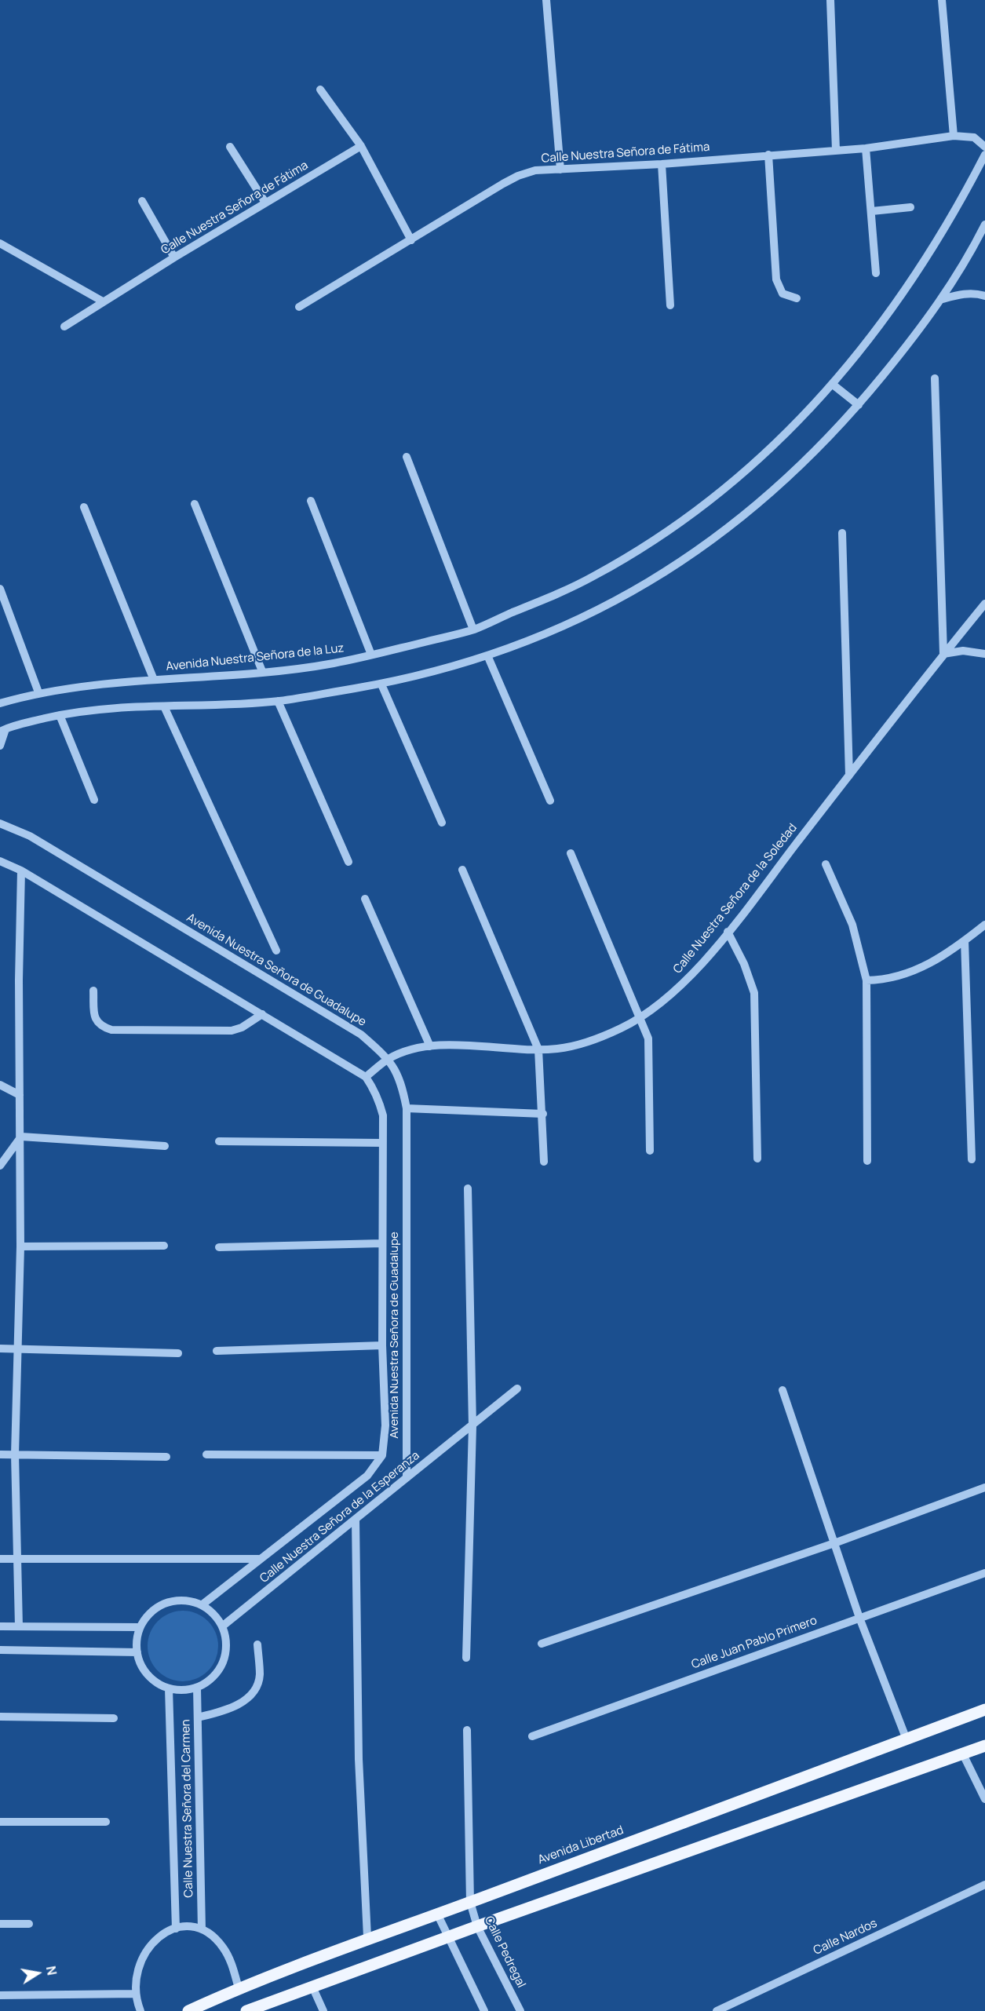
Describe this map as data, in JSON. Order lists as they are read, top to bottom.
{
  "streets": {
    "main road": ["Avenida Libertad"],
    "street": [
      "Calle Nuestra Señora de Fátima",
      "Avenida Nuestra Señora de la Luz",
      "Calle Nuestra Señora de la Soledad",
      "Avenida Nuestra Señora de Guadalupe",
      "Calle Nuestra Señora de la Esperanza",
      "Calle Juan Pablo Primero",
      "Calle Nuestra Señora del Carmen",
      "Calle Nardos",
      "Calle Pedregal"
    ]
  },
  "crossings": [
    ["Calle Nuestra Señora de la Soledad", "Avenida Nuestra Señora de Guadalupe"],
    ["Avenida Nuestra Señora de Guadalupe", "Calle Nuestra Señora de la Esperanza"],
    ["Calle Nuestra Señora de la Esperanza", "Calle Nuestra Señora del Carmen"],
    ["Avenida Libertad", "Calle Pedregal"]
  ],
  "north": "right"
}
